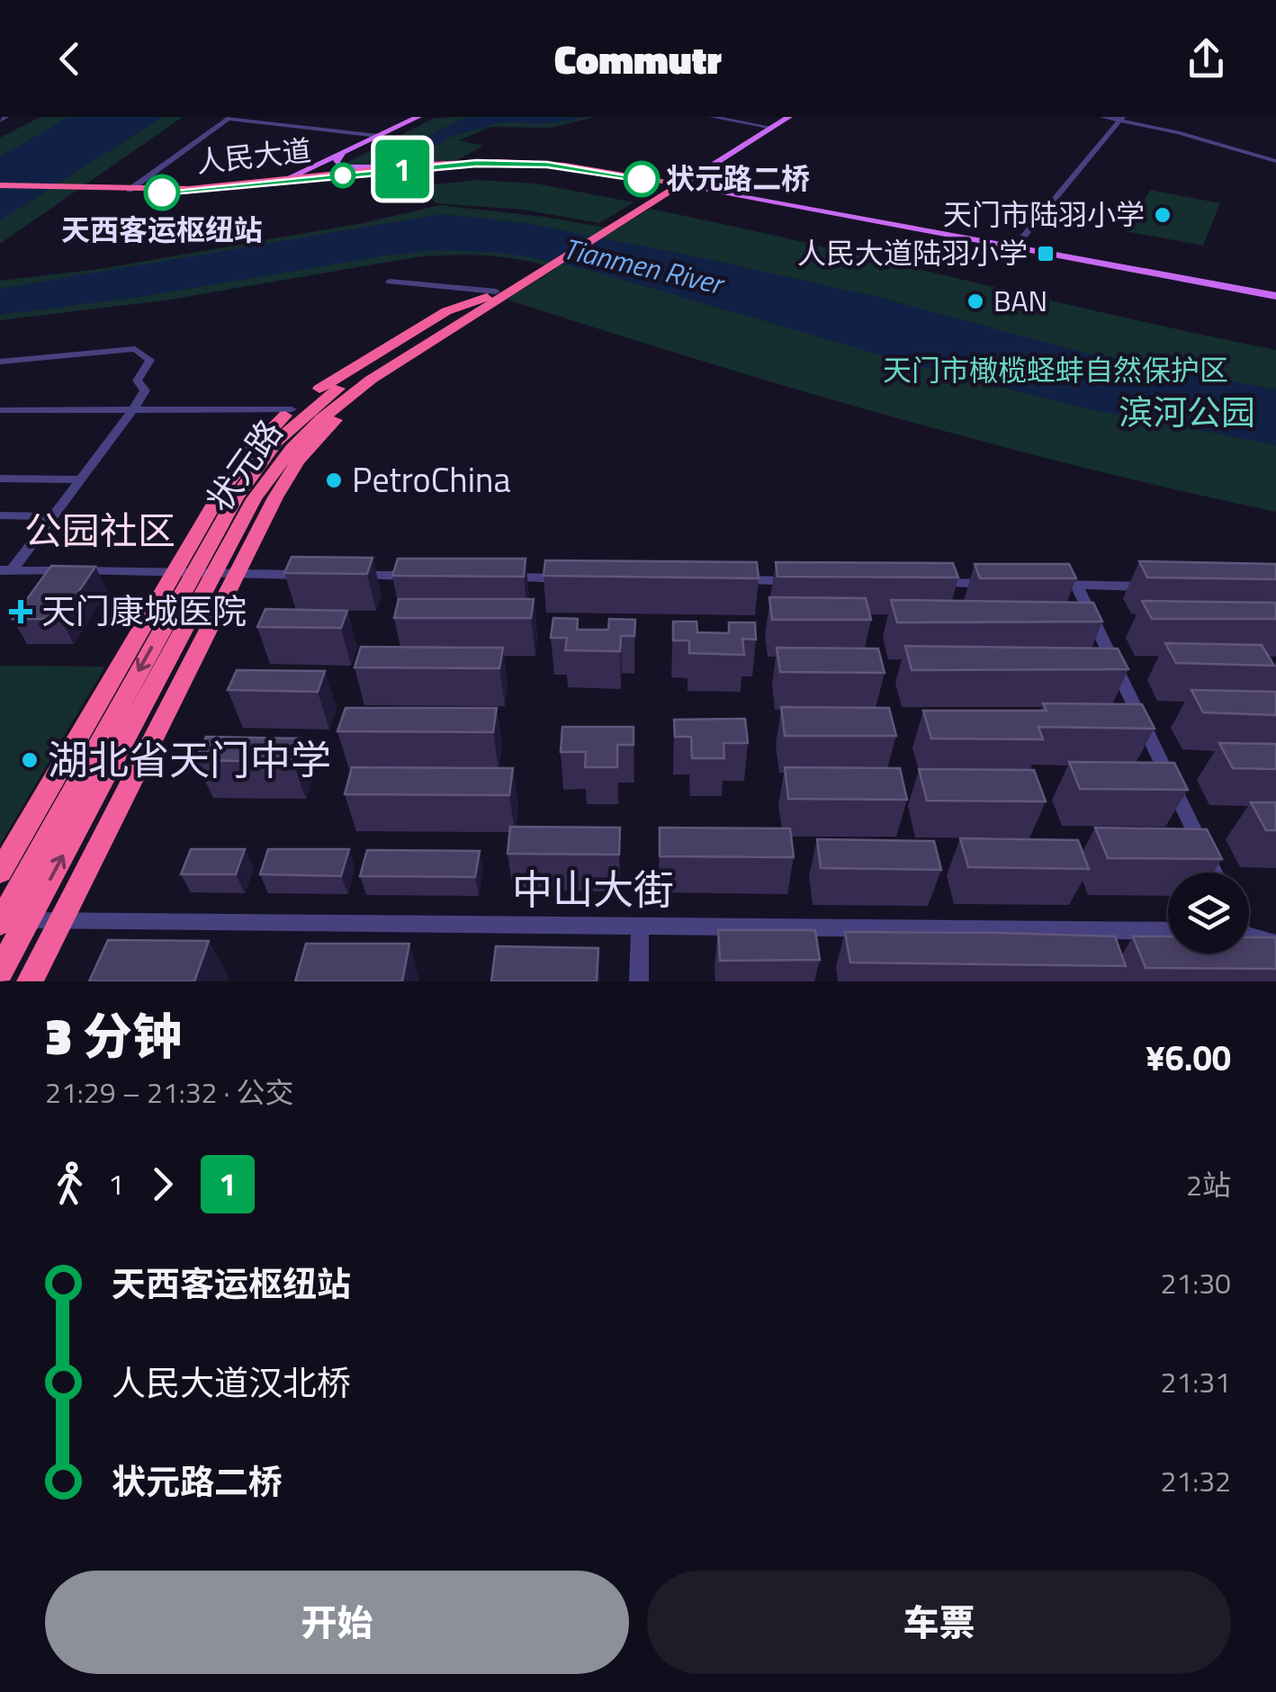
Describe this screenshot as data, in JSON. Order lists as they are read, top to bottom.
{
  "streets": {
    "highway": ["人民大道", "状元路"],
    "street": ["中山大街"]
  },
  "crossings": [
    ["人民大道", "状元路"],
    ["状元路", "中山大街"]
  ],
  "districts": ["公园社区"],
  "water": ["Tianmen River"],
  "parks": ["天门市橄榄蛏蚌自然保护区", "滨河公园"],
  "places": {
    "other": [
      "状元路二桥",
      "天西客运枢纽站",
      "天门市陆羽小学",
      "BAN",
      "PetroChina",
      "湖北省天门中学"
    ],
    "transit": ["人民大道陆羽小学"],
    "health": ["天门康城医院"]
  },
  "lines": ["bus line 1"],
  "page": {
    "header": "Commutr",
    "on_map": "1",
    "heading": ["3 分钟", "21:29 – 21:32 · 公交", "¥6.00"],
    "legs": ["1", "1", "2站"],
    "list": [
      {
        "name": "天西客运枢纽站",
        "value": "21:30"
      },
      {
        "name": "人民大道汉北桥",
        "value": "21:31"
      },
      {
        "name": "状元路二桥",
        "value": "21:32"
      }
    ],
    "buttons": ["开始", "车票"]
  }
}
